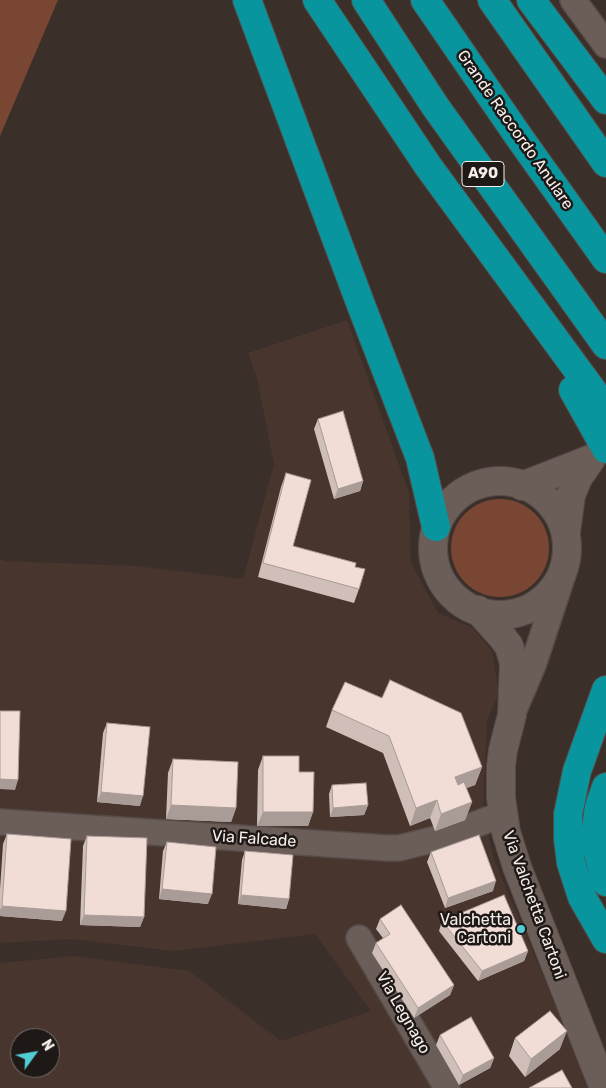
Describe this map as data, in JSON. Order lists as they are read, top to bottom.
{
  "streets": {
    "highway": ["Grande Raccordo Anulare", "A90"],
    "street": ["Via Falcade", "Via Valchetta Cartoni", "Via Legnago"]
  },
  "crossings": [
    ["Via Falcade", "Via Valchetta Cartoni"]
  ],
  "places": ["Valchetta Cartoni"],
  "north": "top right"
}
